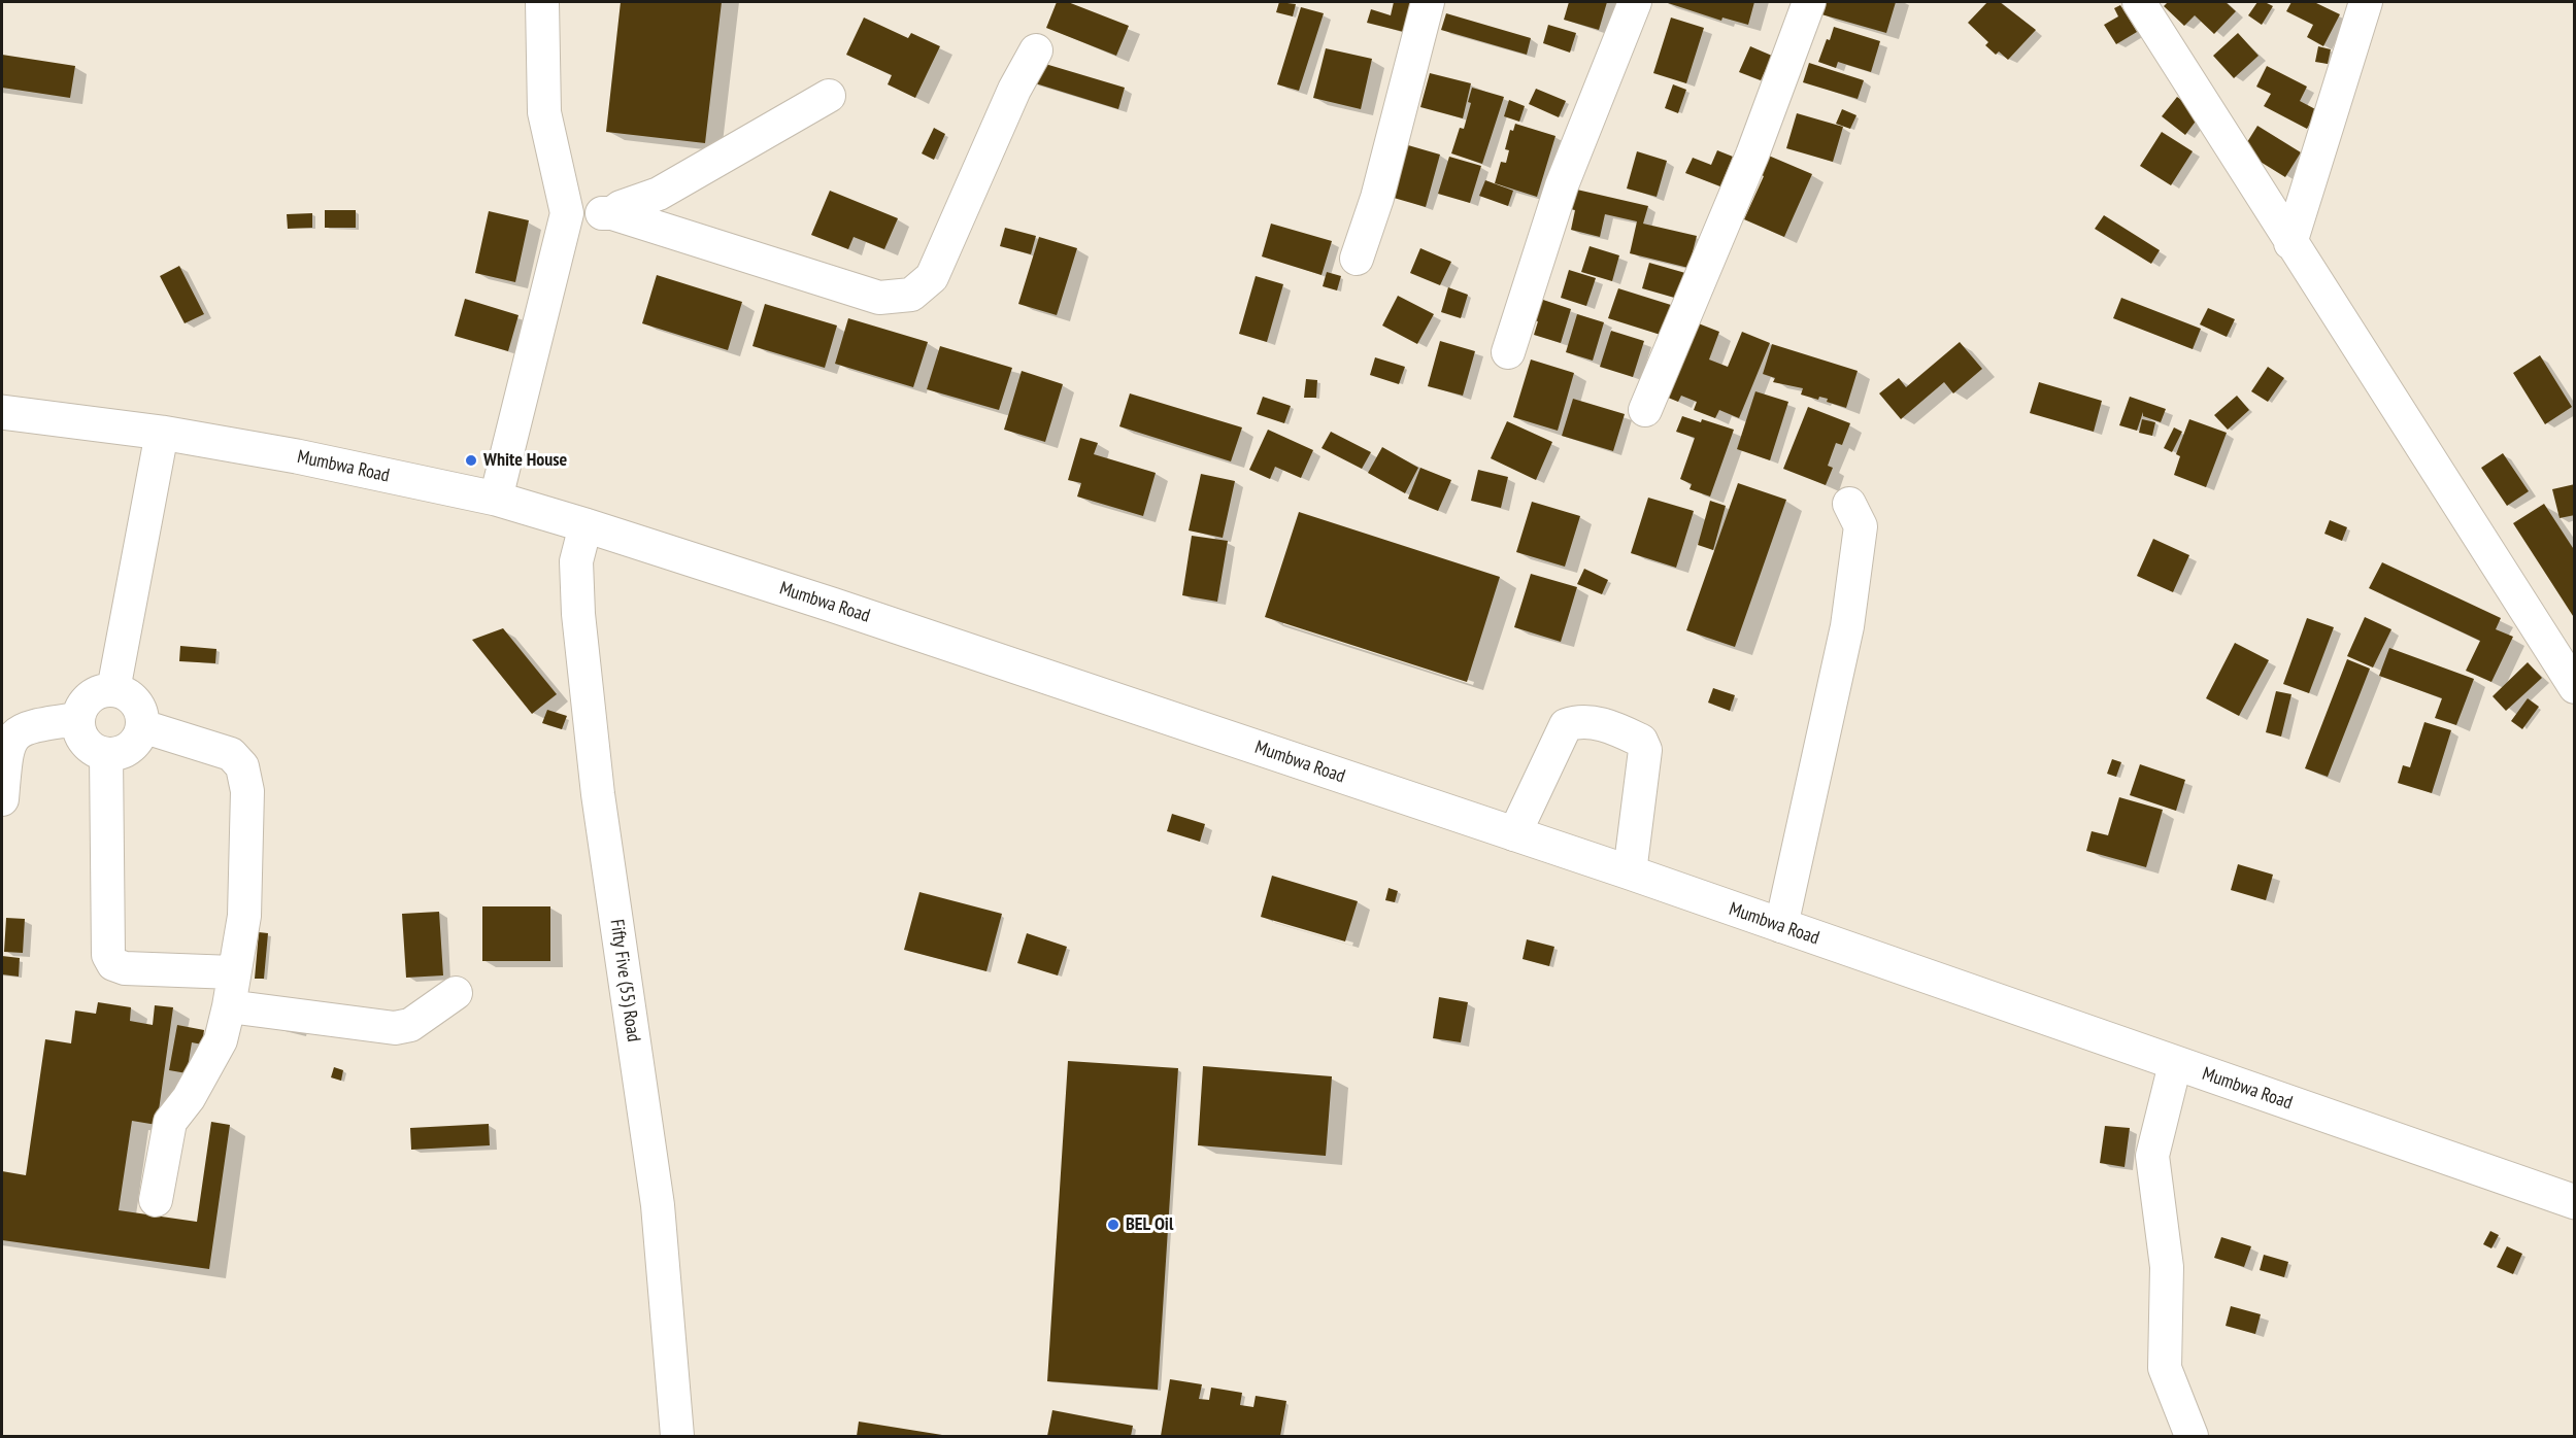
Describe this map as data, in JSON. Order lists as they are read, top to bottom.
{
  "streets": {
    "main road": ["Mumbwa Road"],
    "street": ["Fifty Five (55) Road"]
  },
  "crossings": [
    ["Mumbwa Road", "Fifty Five (55) Road"]
  ],
  "places": ["White House", "BEL Oil"]
}
